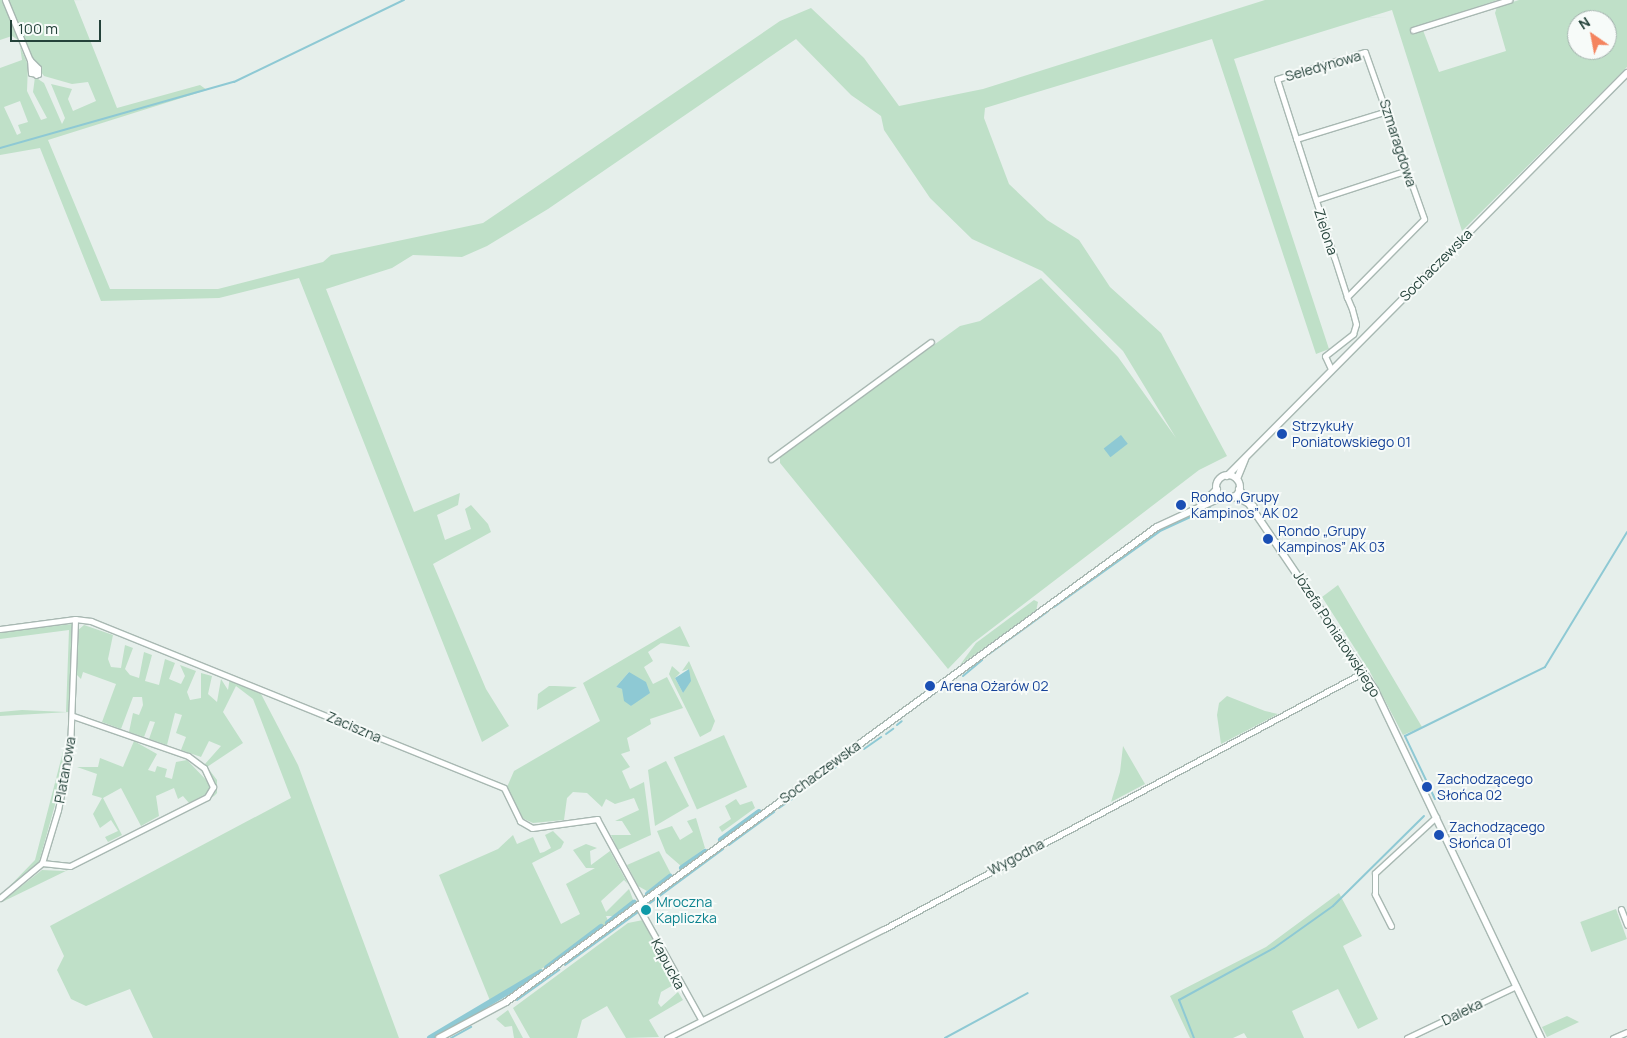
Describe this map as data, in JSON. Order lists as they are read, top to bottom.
{
  "streets": {
    "street": [
      "Seledynowa",
      "Szmaragdowa",
      "Zielona",
      "Sochaczewska",
      "Józefa Poniatowskiego",
      "Zaciszna",
      "Platanowa",
      "Wygodna",
      "Kapucka",
      "Daleka"
    ]
  },
  "crossings": [
    ["Seledynowa", "Szmaragdowa"],
    ["Seledynowa", "Zielona"],
    ["Szmaragdowa", "Zielona"],
    ["Zielona", "Sochaczewska"],
    ["Sochaczewska", "Józefa Poniatowskiego"],
    ["Sochaczewska", "Zaciszna"],
    ["Sochaczewska", "Kapucka"],
    ["Józefa Poniatowskiego", "Wygodna"],
    ["Józefa Poniatowskiego", "Daleka"],
    ["Zaciszna", "Platanowa"],
    ["Zaciszna", "Kapucka"],
    ["Wygodna", "Kapucka"]
  ],
  "places": [
    "Strzykuły Poniatowskiego 01",
    "Rondo „Grupy Kampinos” AK 02",
    "Rondo „Grupy Kampinos” AK 03",
    "Arena Ożarów 02",
    "Zachodzącego Słońca 02",
    "Zachodzącego Słońca 01",
    "Mroczna Kapliczka"
  ],
  "scale_bar": "100 m",
  "north": "top left"
}
